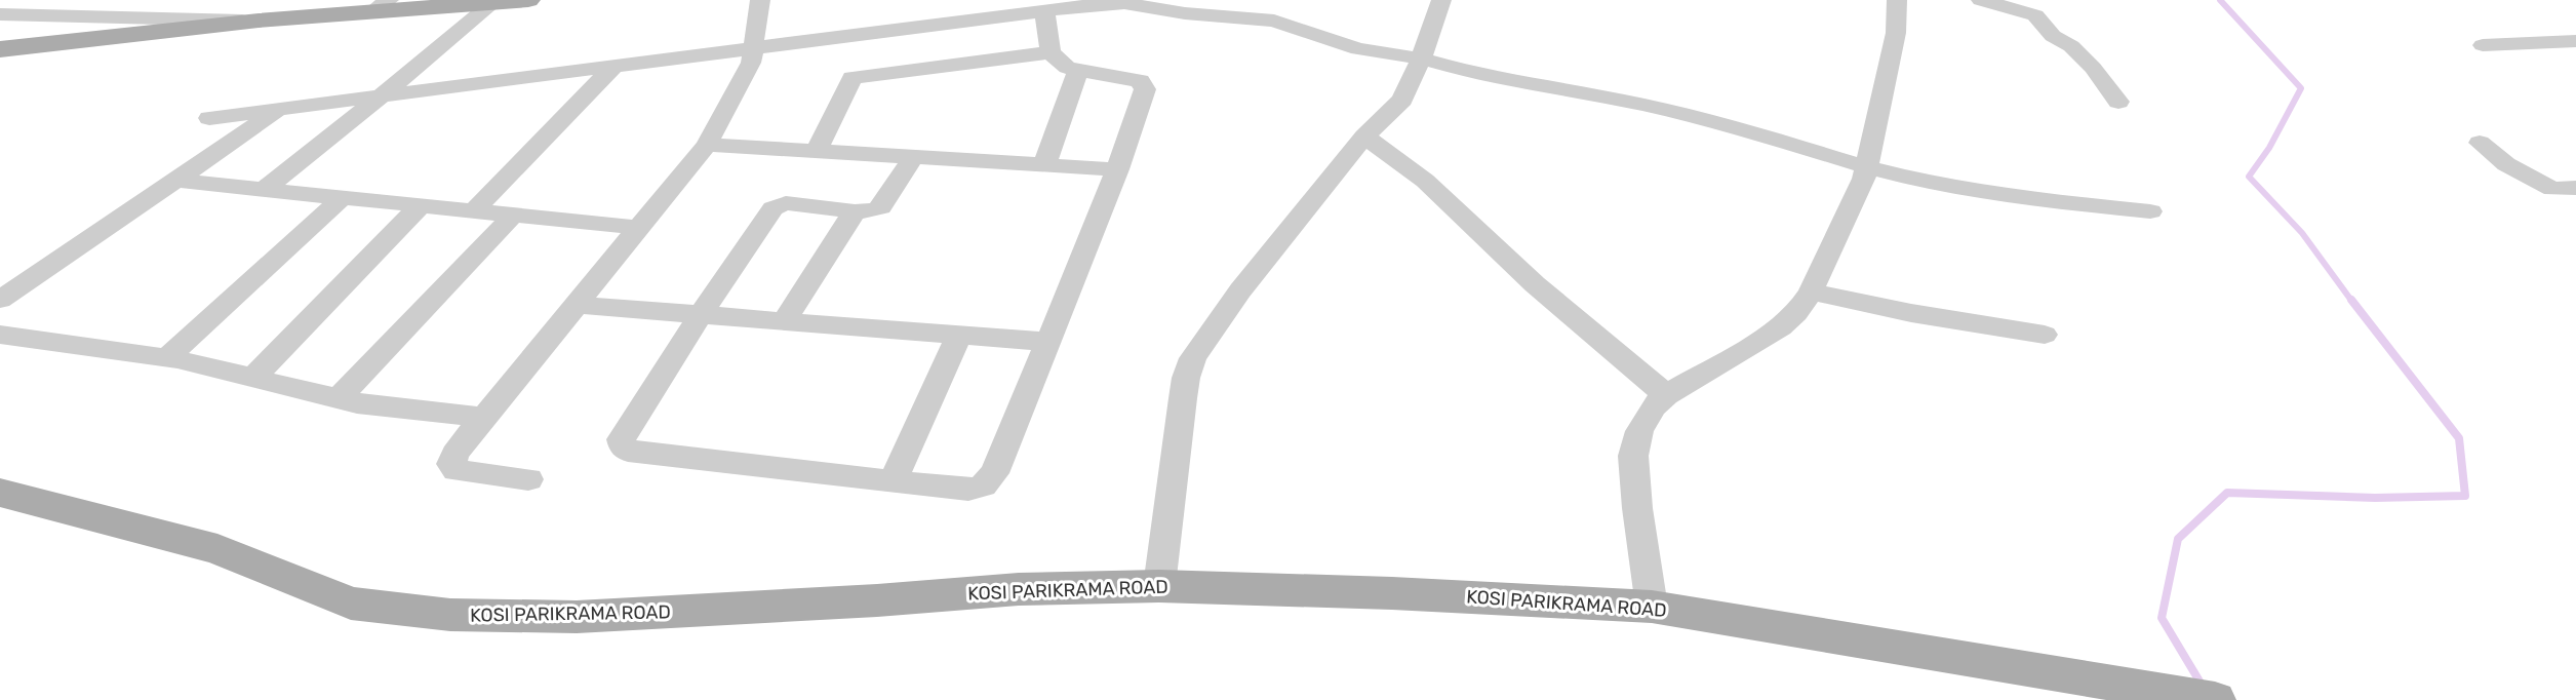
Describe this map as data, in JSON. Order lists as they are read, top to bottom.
{
  "streets": {
    "main road": ["KOSI PARIKRAMA ROAD"]
  }
}
